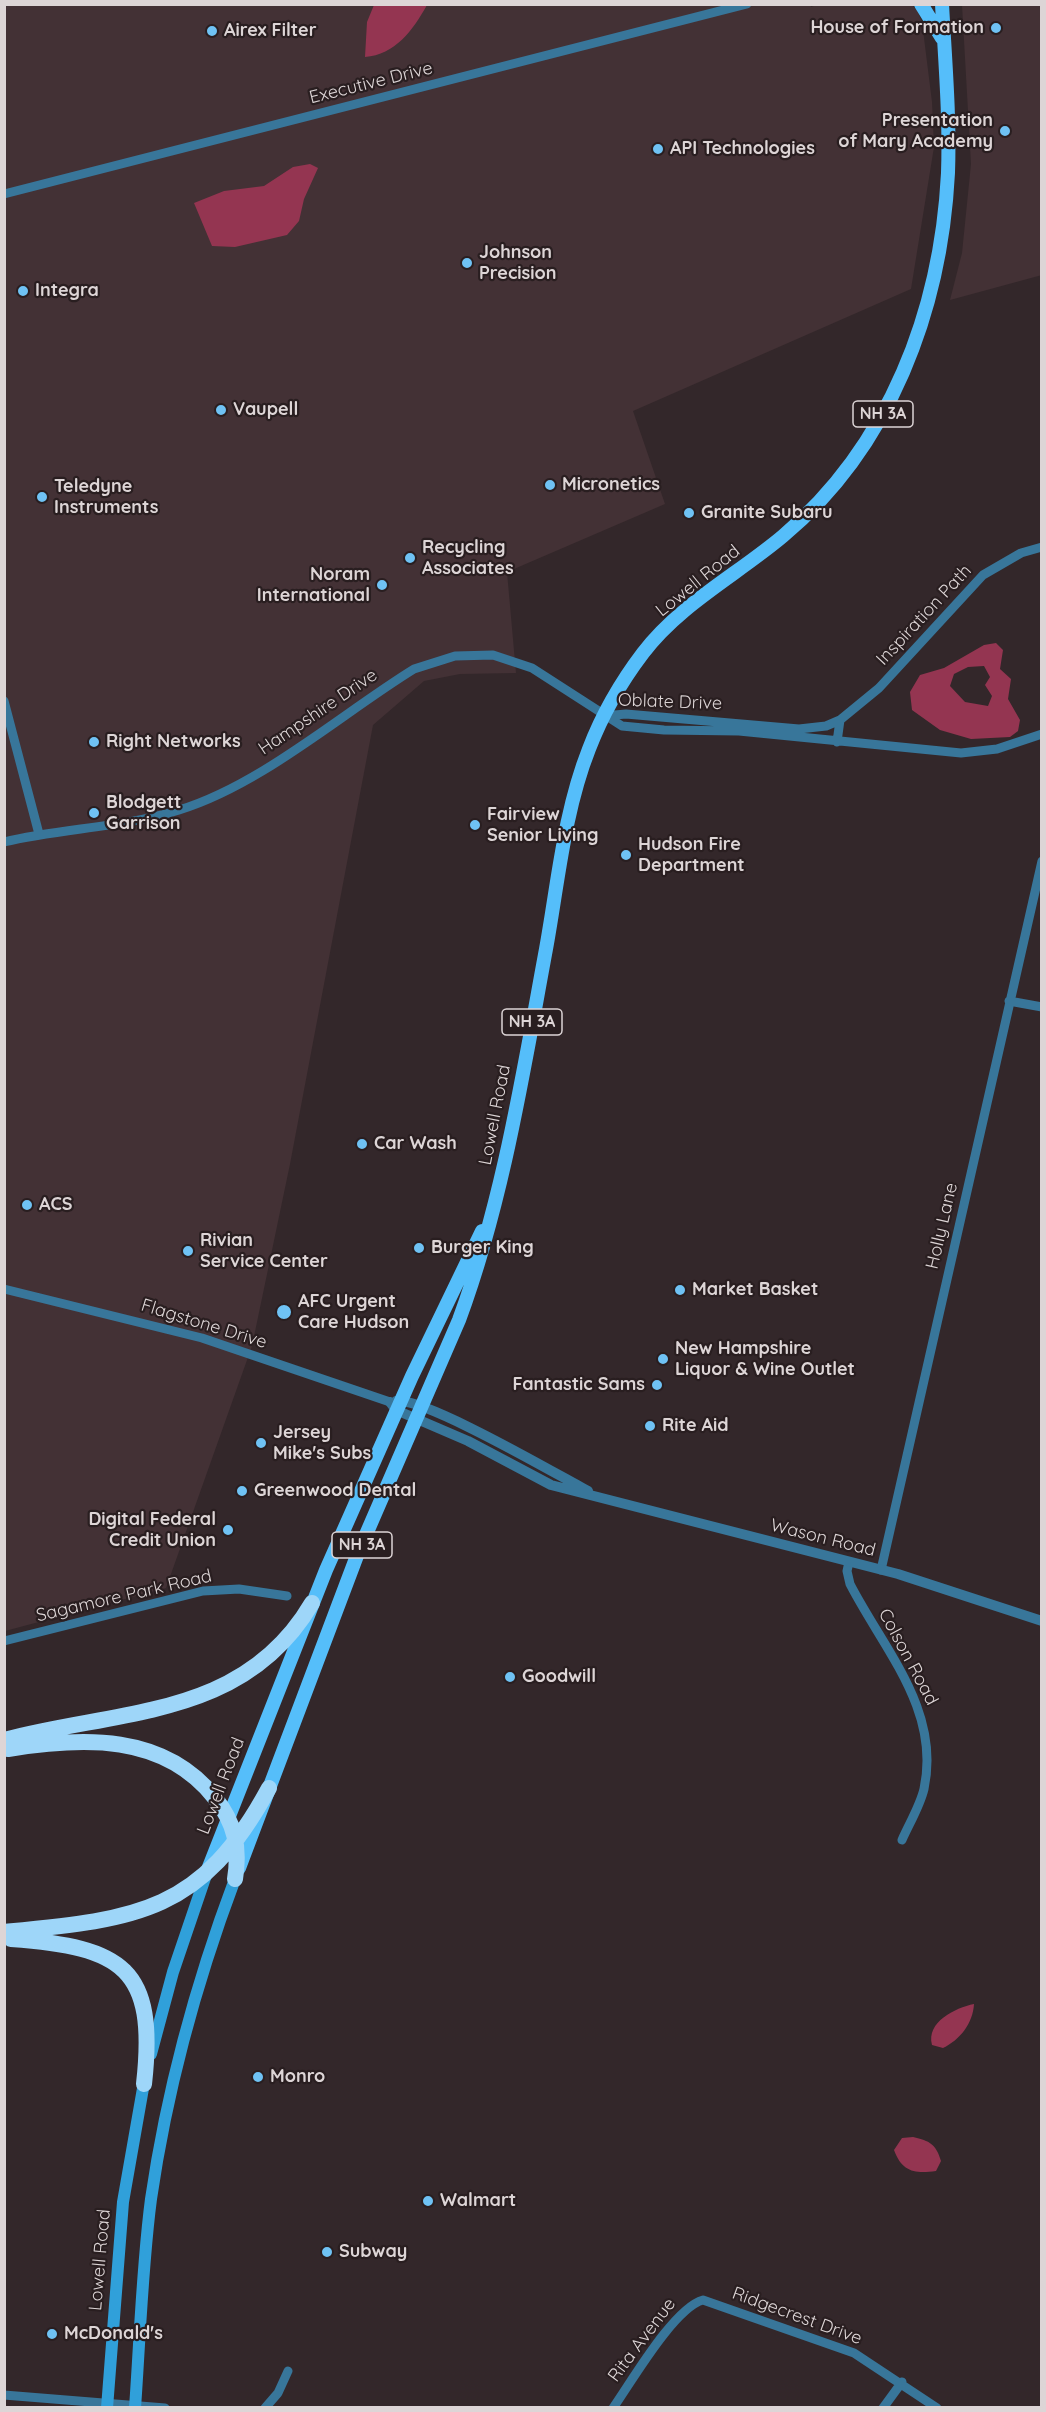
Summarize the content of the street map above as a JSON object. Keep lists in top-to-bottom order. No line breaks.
{"streets":{"main road":["NH 3A","Lowell Road"],"street":["Executive Drive","Inspiration Path","Oblate Drive","Hampshire Drive","Holly Lane","Flagstone Drive","Wason Road","Sagamore Park Road","Colson Road","Ridgecrest Drive","Rita Avenue"]},"crossings":[["Lowell Road","Oblate Drive"],["Lowell Road","Hampshire Drive"],["Lowell Road","Flagstone Drive"],["Lowell Road","Wason Road"],["Inspiration Path","Oblate Drive"],["Oblate Drive","Hampshire Drive"],["Holly Lane","Wason Road"],["Flagstone Drive","Wason Road"],["Wason Road","Colson Road"],["Ridgecrest Drive","Rita Avenue"]],"places":["House of Formation","Airex Filter","Presentation of Mary Academy","API Technologies","Johnson Precision","Integra","Vaupell","Micronetics","Teledyne Instruments","Granite Subaru","Recycling Associates","Noram International","Right Networks","Blodgett Garrison","Fairview Senior Living","Hudson Fire Department","Car Wash","ACS","Burger King","Rivian Service Center","Market Basket","AFC Urgent Care Hudson","New Hampshire Liquor & Wine Outlet","Fantastic Sams","Rite Aid","Jersey Mike's Subs","Greenwood Dental","Digital Federal Credit Union","Goodwill","Monro","Walmart","Subway","McDonald's"]}
